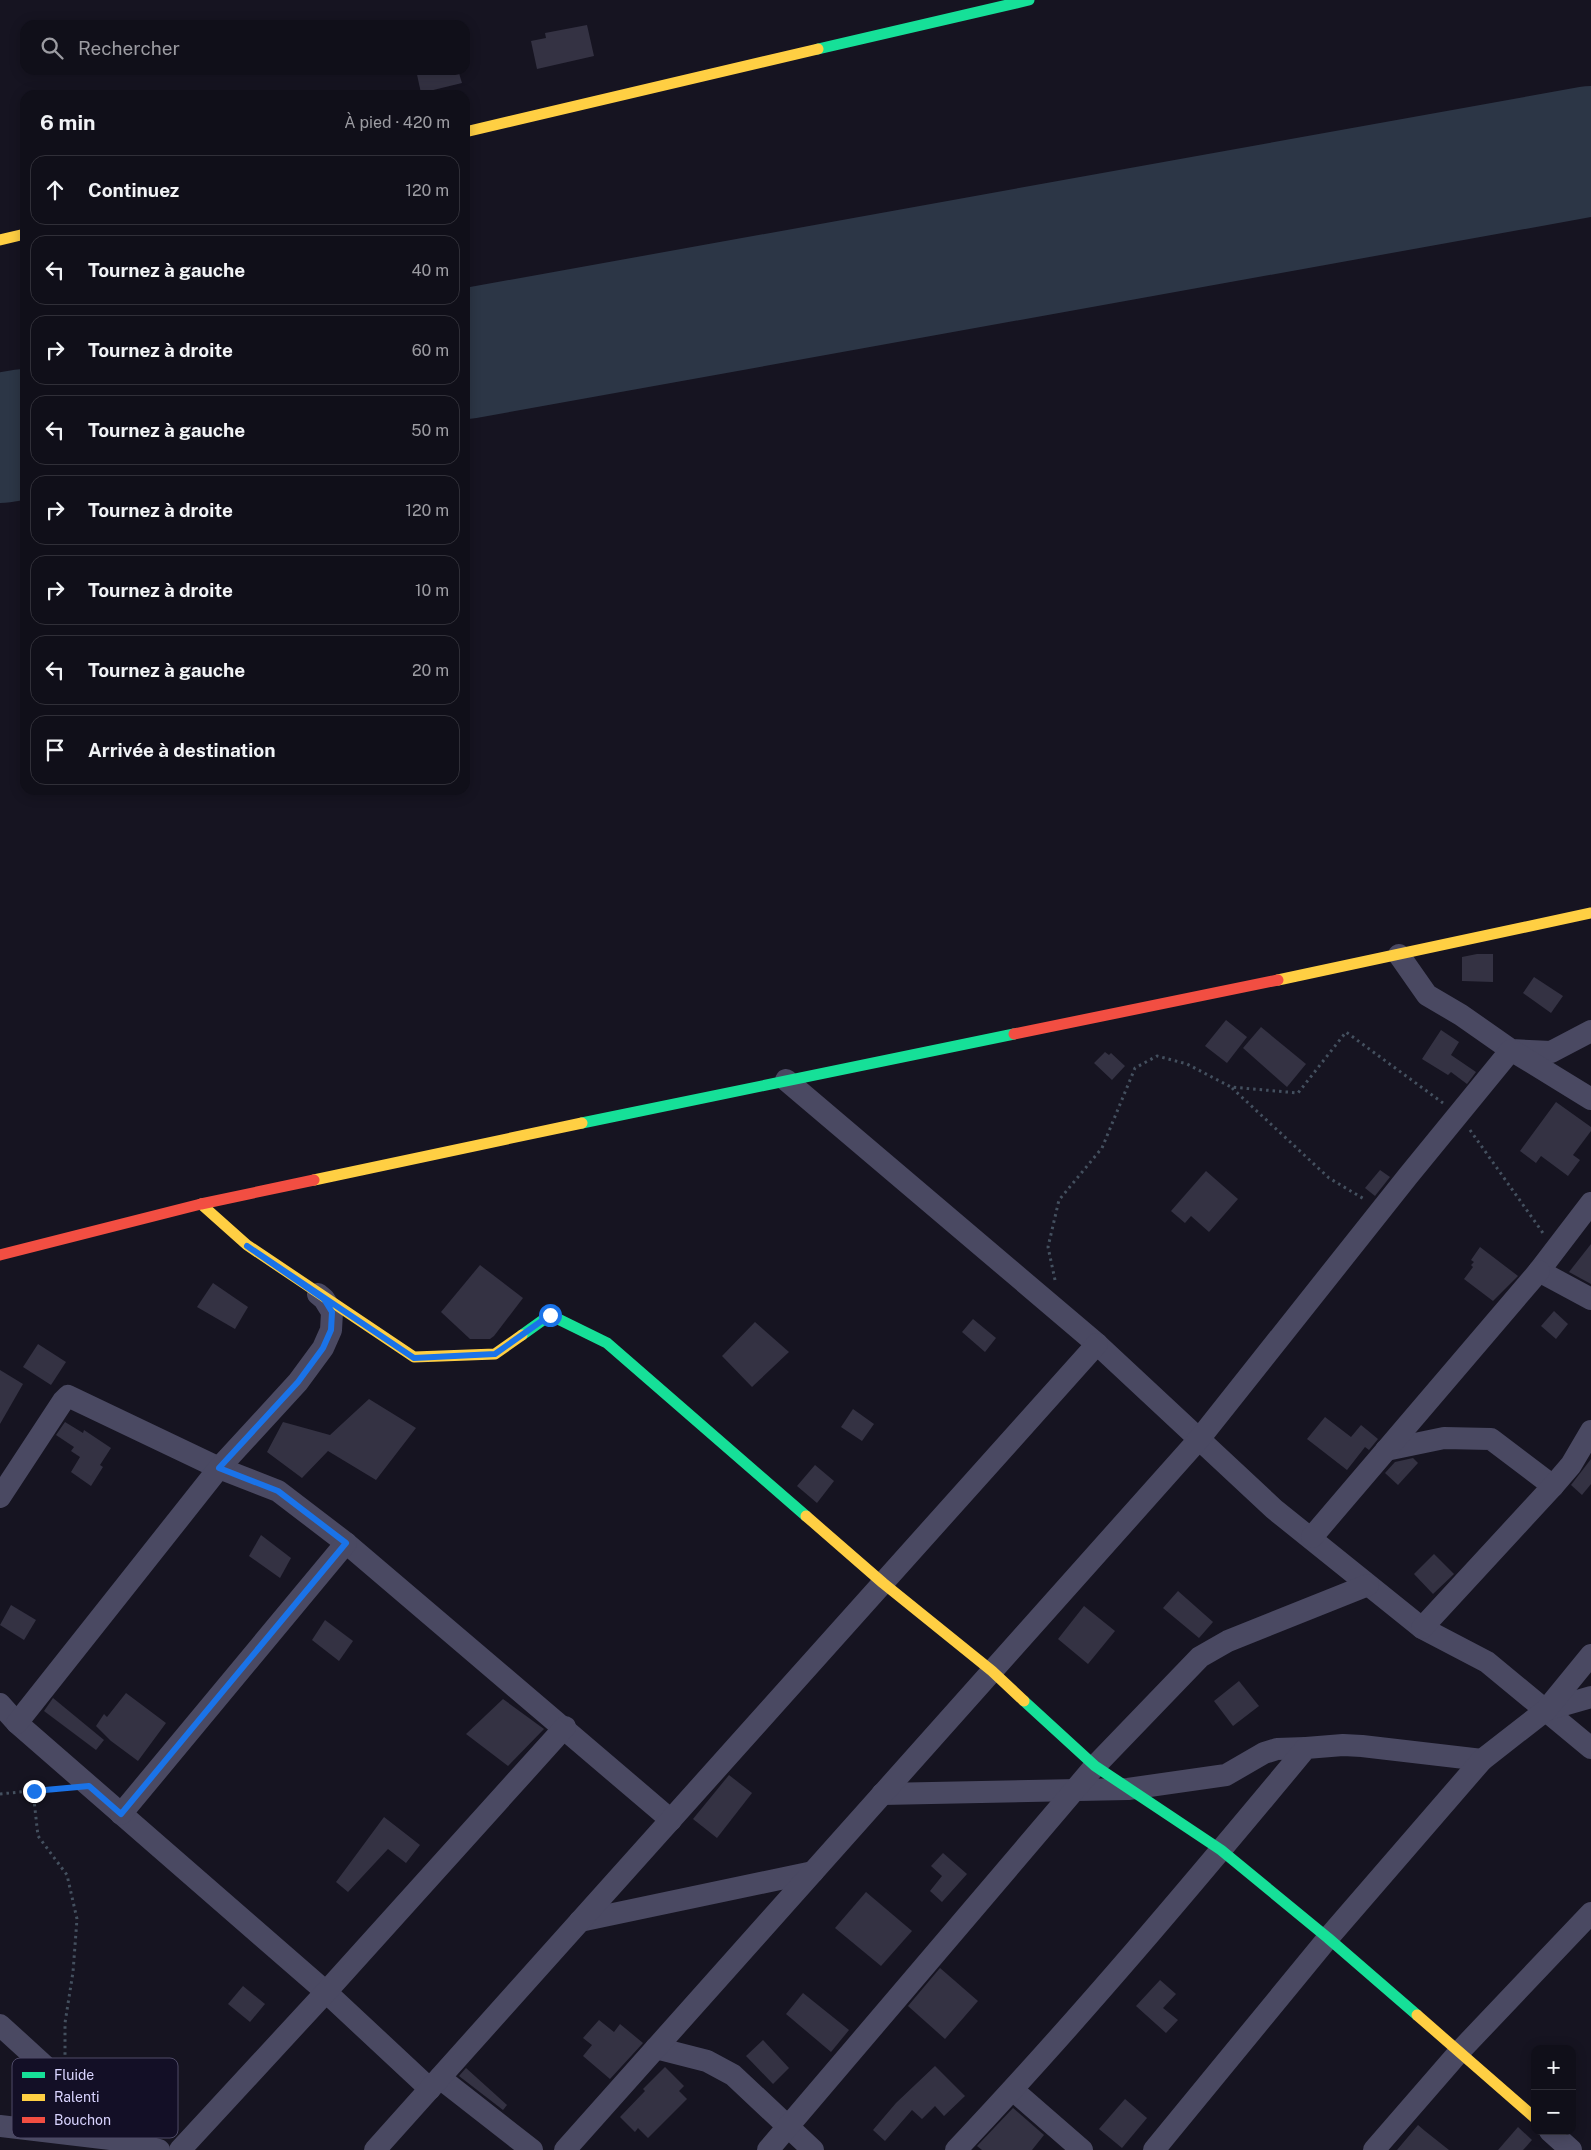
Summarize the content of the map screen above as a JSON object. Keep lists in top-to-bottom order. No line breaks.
{"legend":["Fluide","Ralenti","Bouchon"],"page":{"search":"Rechercher","heading":["6 min","À pied · 420 m"],"list":[["Continuez","120 m"],["Tournez à gauche","40 m"],["Tournez à droite","60 m"],["Tournez à gauche","50 m"],["Tournez à droite","120 m"],["Tournez à droite","10 m"],["Tournez à gauche","20 m"],"Arrivée à destination"],"map_buttons":["+","−"]}}
